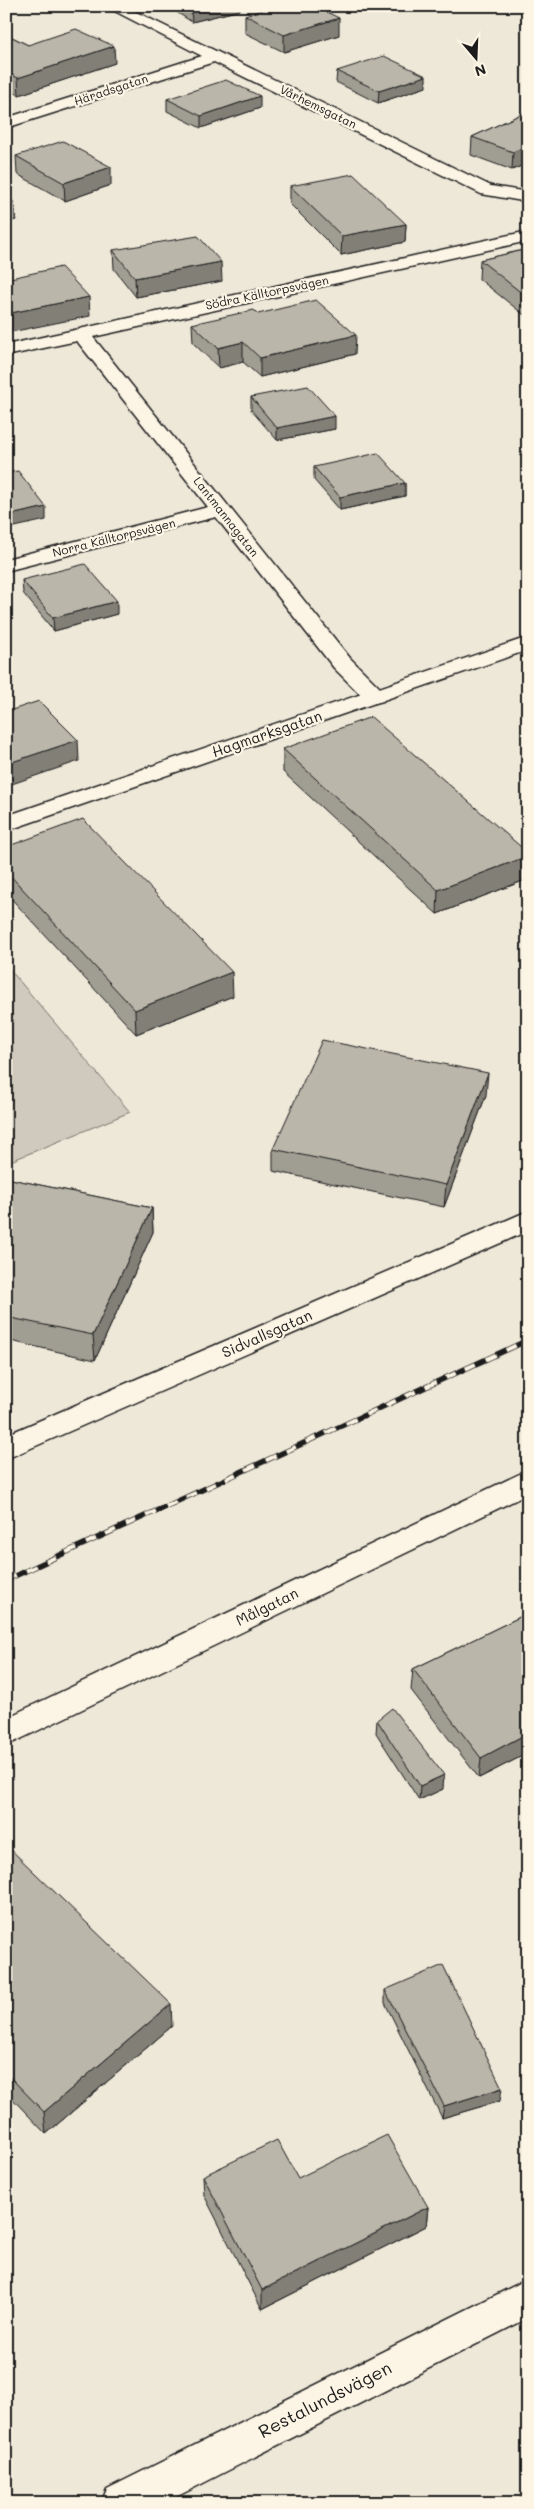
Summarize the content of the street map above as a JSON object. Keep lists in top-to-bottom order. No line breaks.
{"streets":{"street":["Häradsgatan","Vårhemsgatan","Södra Källtorpsvägen","Lantmannagatan","Norra Källtorpsvägen","Hagmarksgatan","Sidvallsgatan","Målgatan","Restalundsvägen"]},"crossings":[["Häradsgatan","Vårhemsgatan"],["Södra Källtorpsvägen","Lantmannagatan"],["Lantmannagatan","Norra Källtorpsvägen"],["Lantmannagatan","Hagmarksgatan"]],"north":"bottom"}
